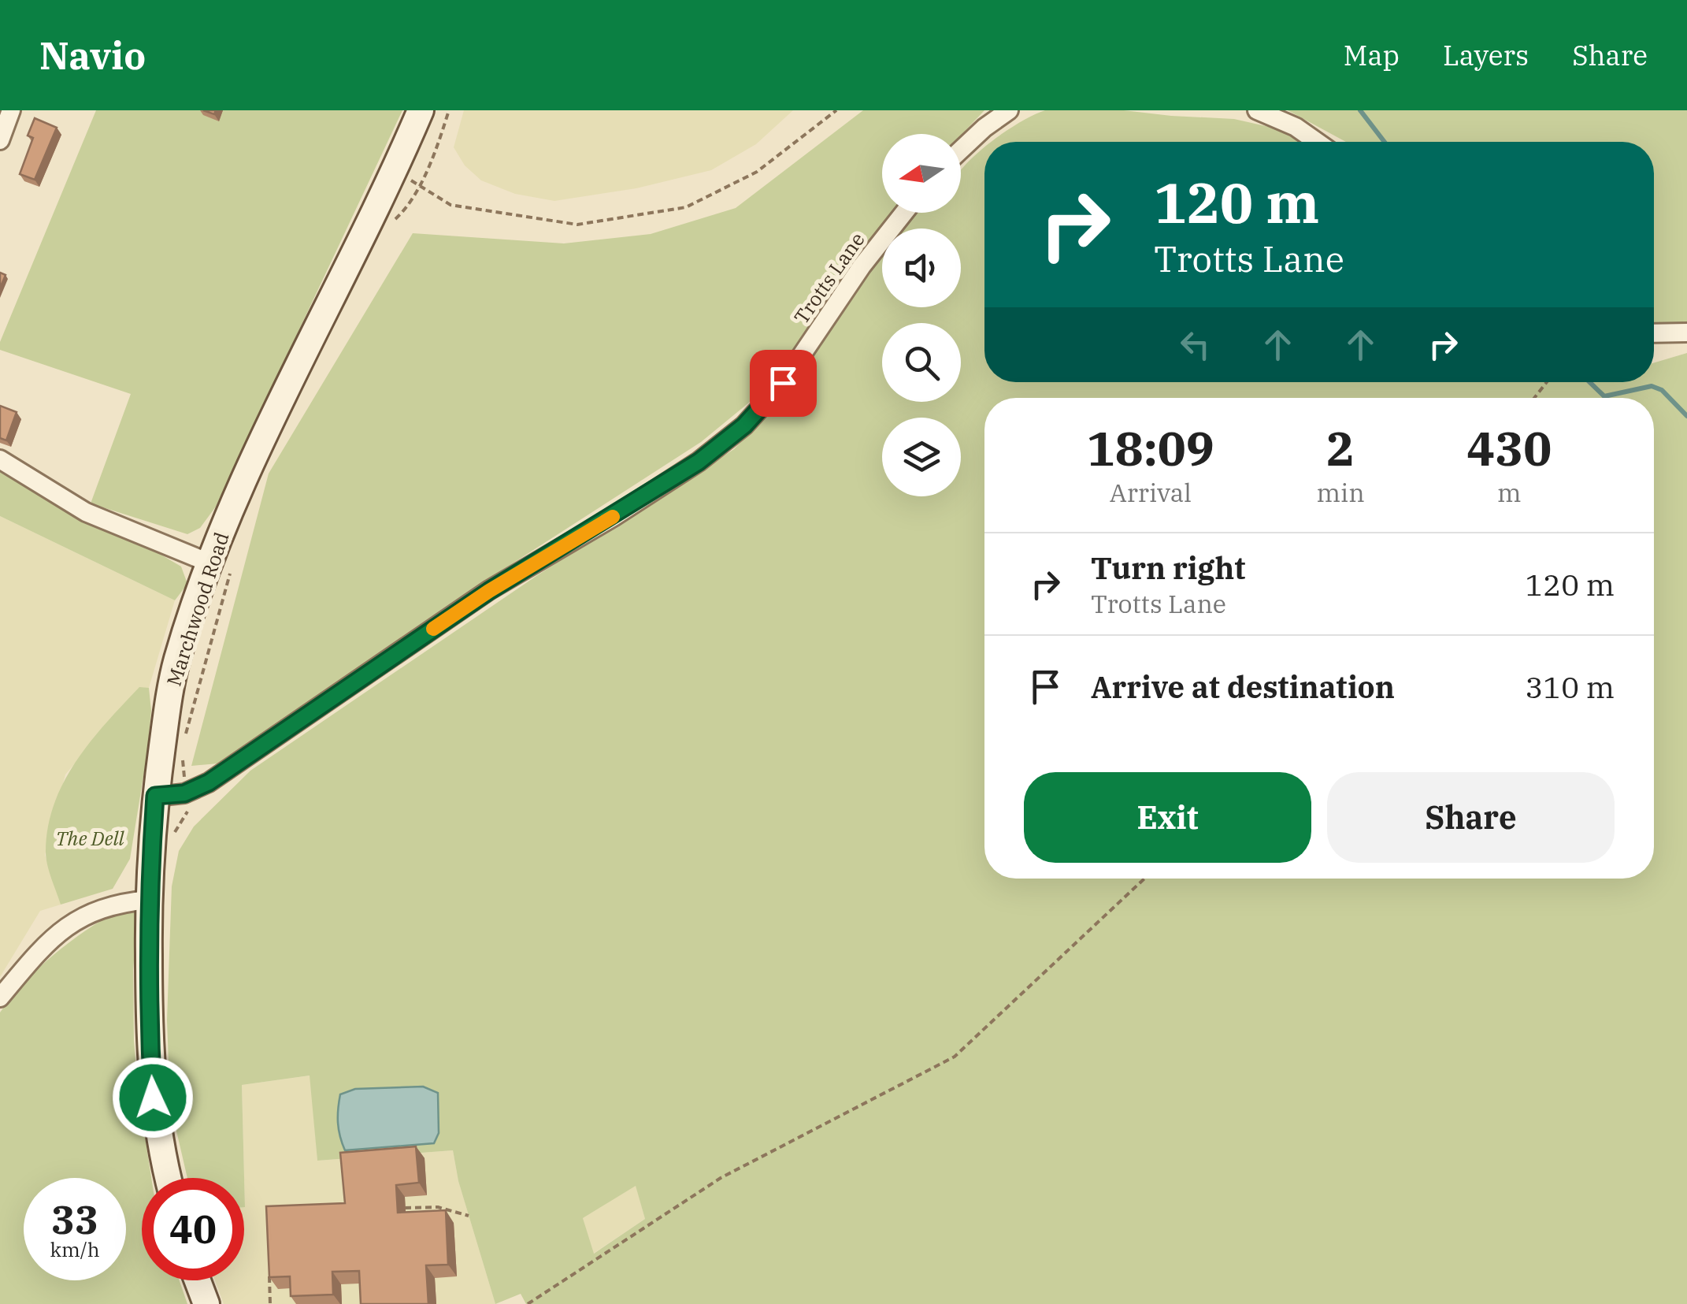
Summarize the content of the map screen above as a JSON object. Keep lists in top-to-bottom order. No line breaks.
{"streets":{"street":["Trotts Lane","Marchwood Road"]},"crossings":[["Trotts Lane","Marchwood Road"]],"parks":["The Dell"],"north":"left","page":{"header":"Navio","nav":["Map","Layers","Share"],"turn":["120 m","Trotts Lane"],"eta":["18:09","Arrival","2","min","430","m"],"list":[{"name":"Turn right","note":"Trotts Lane","value":"120 m"},{"name":"Arrive at destination","value":"310 m"}],"buttons":["Exit","Share"],"speed":"33 km/h","limit":"40"}}
